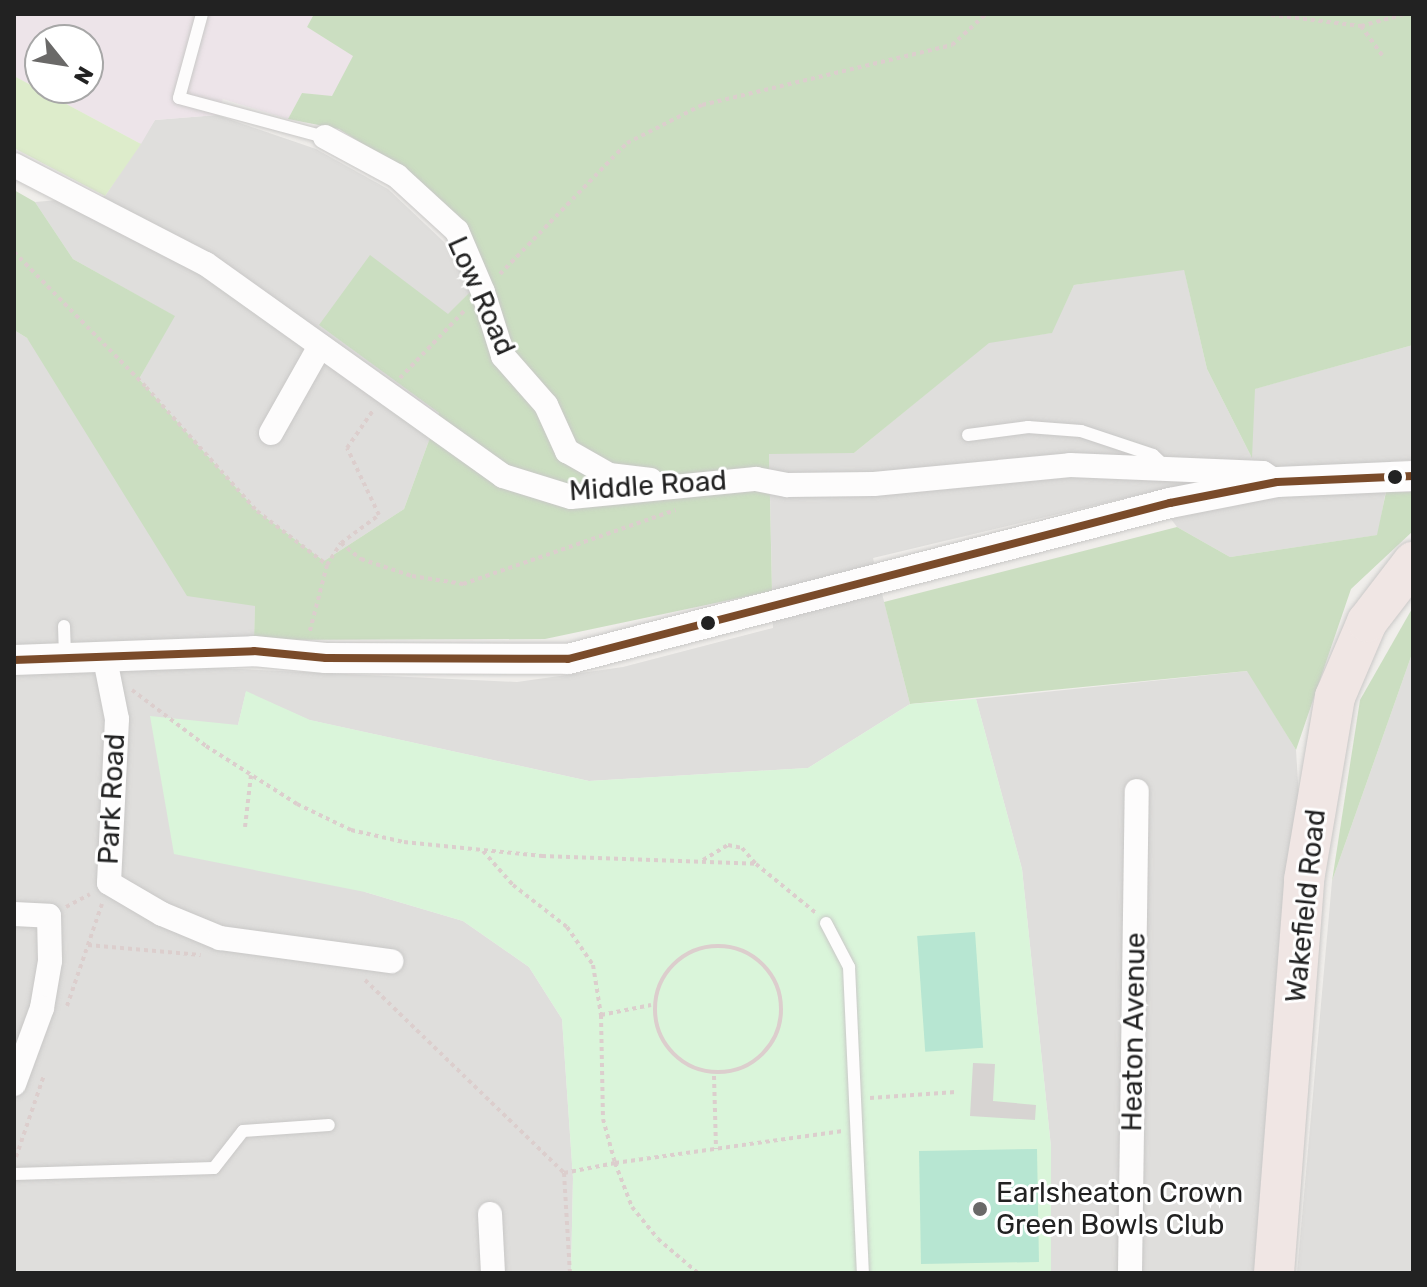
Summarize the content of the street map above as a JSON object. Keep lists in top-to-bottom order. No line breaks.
{"streets":{"highway":["Wakefield Road"],"street":["Low Road","Middle Road","Park Road","Heaton Avenue"]},"crossings":[["Low Road","Middle Road"]],"places":["Earlsheaton Crown Green Bowls Club"],"north":"bottom right"}
